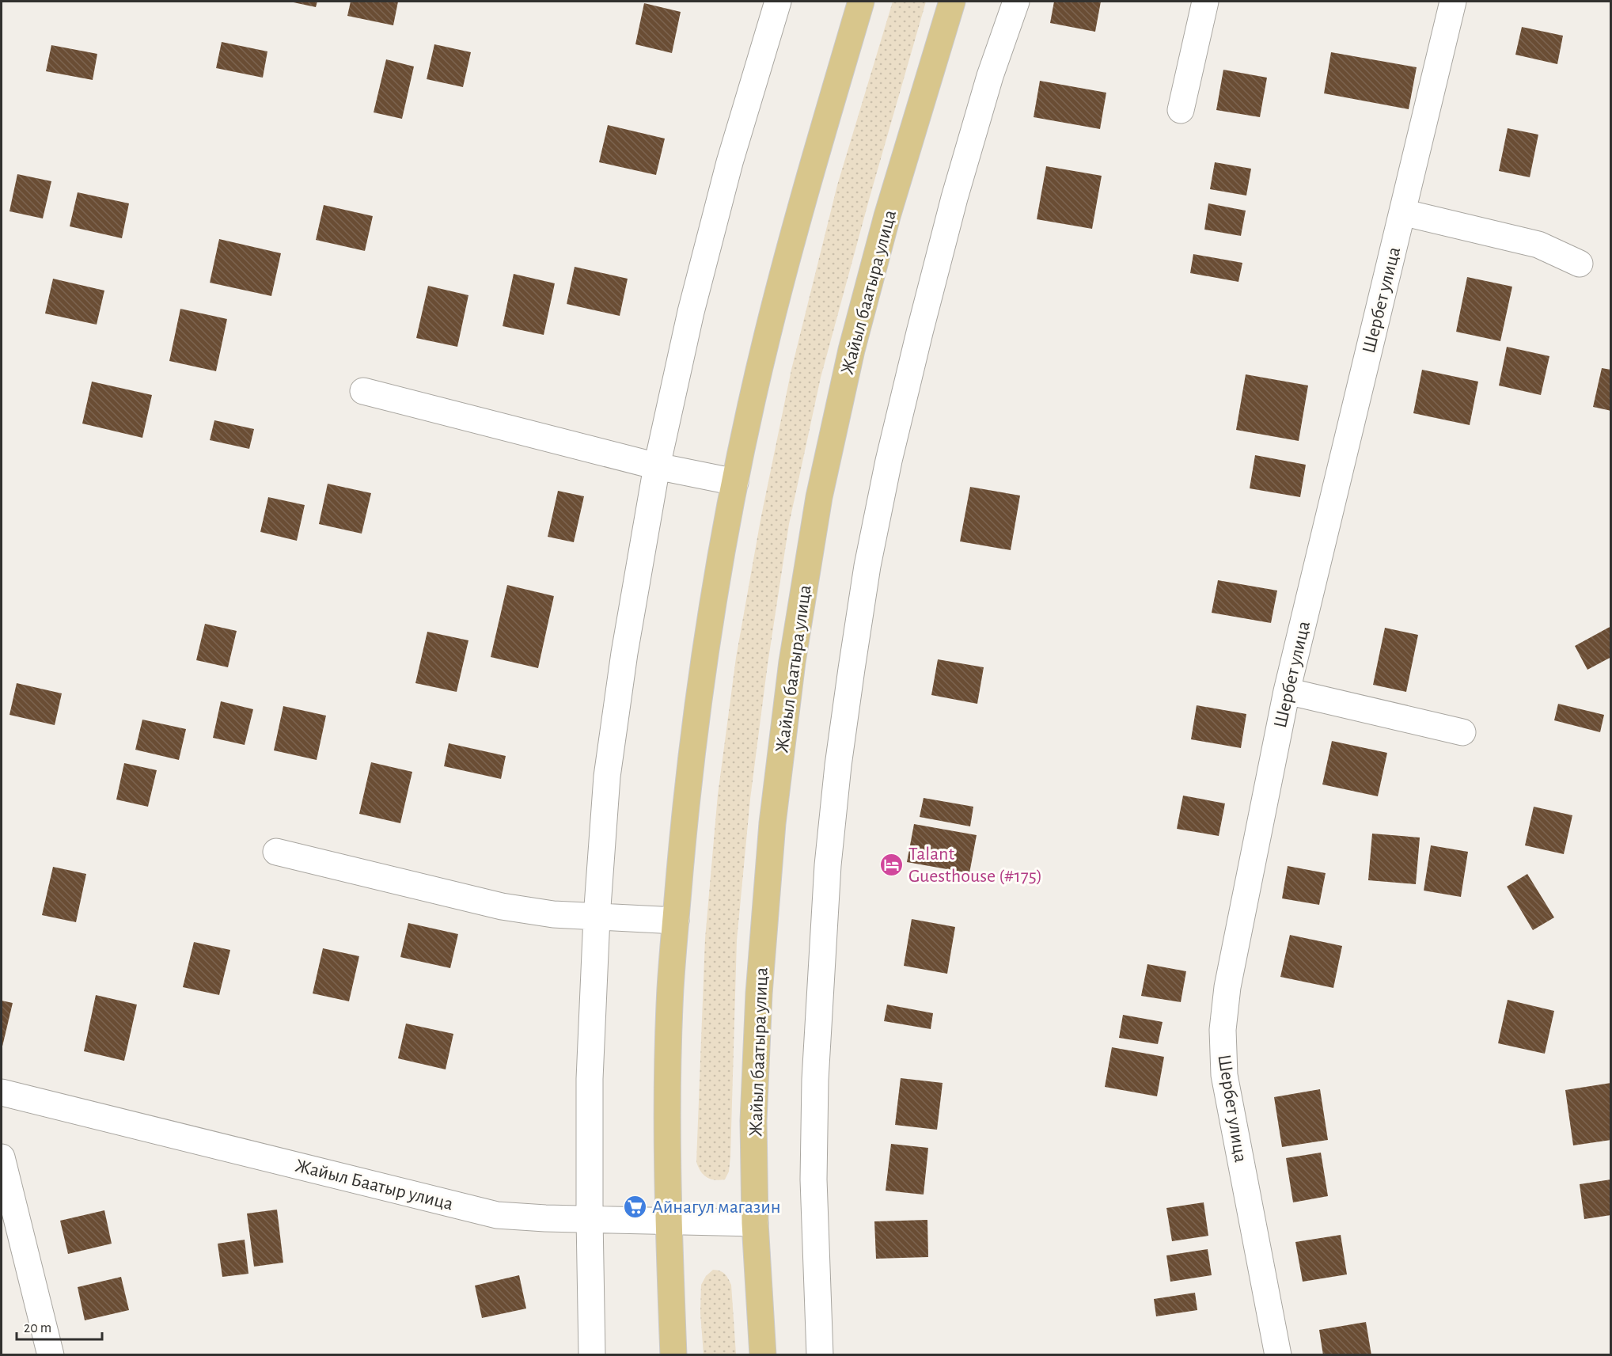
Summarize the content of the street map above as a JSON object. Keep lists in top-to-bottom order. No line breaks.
{"streets":{"main road":["Жайыл баатыра улица"],"street":["Шербет улица","Жайыл Баатыр улица"]},"crossings":[["Жайыл баатыра улица","Жайыл Баатыр улица"]],"places":{"hotel":["Talant Guesthouse (#175)"],"supermarket":["Айнагул магазин"]},"scale_bar":"20 m"}
